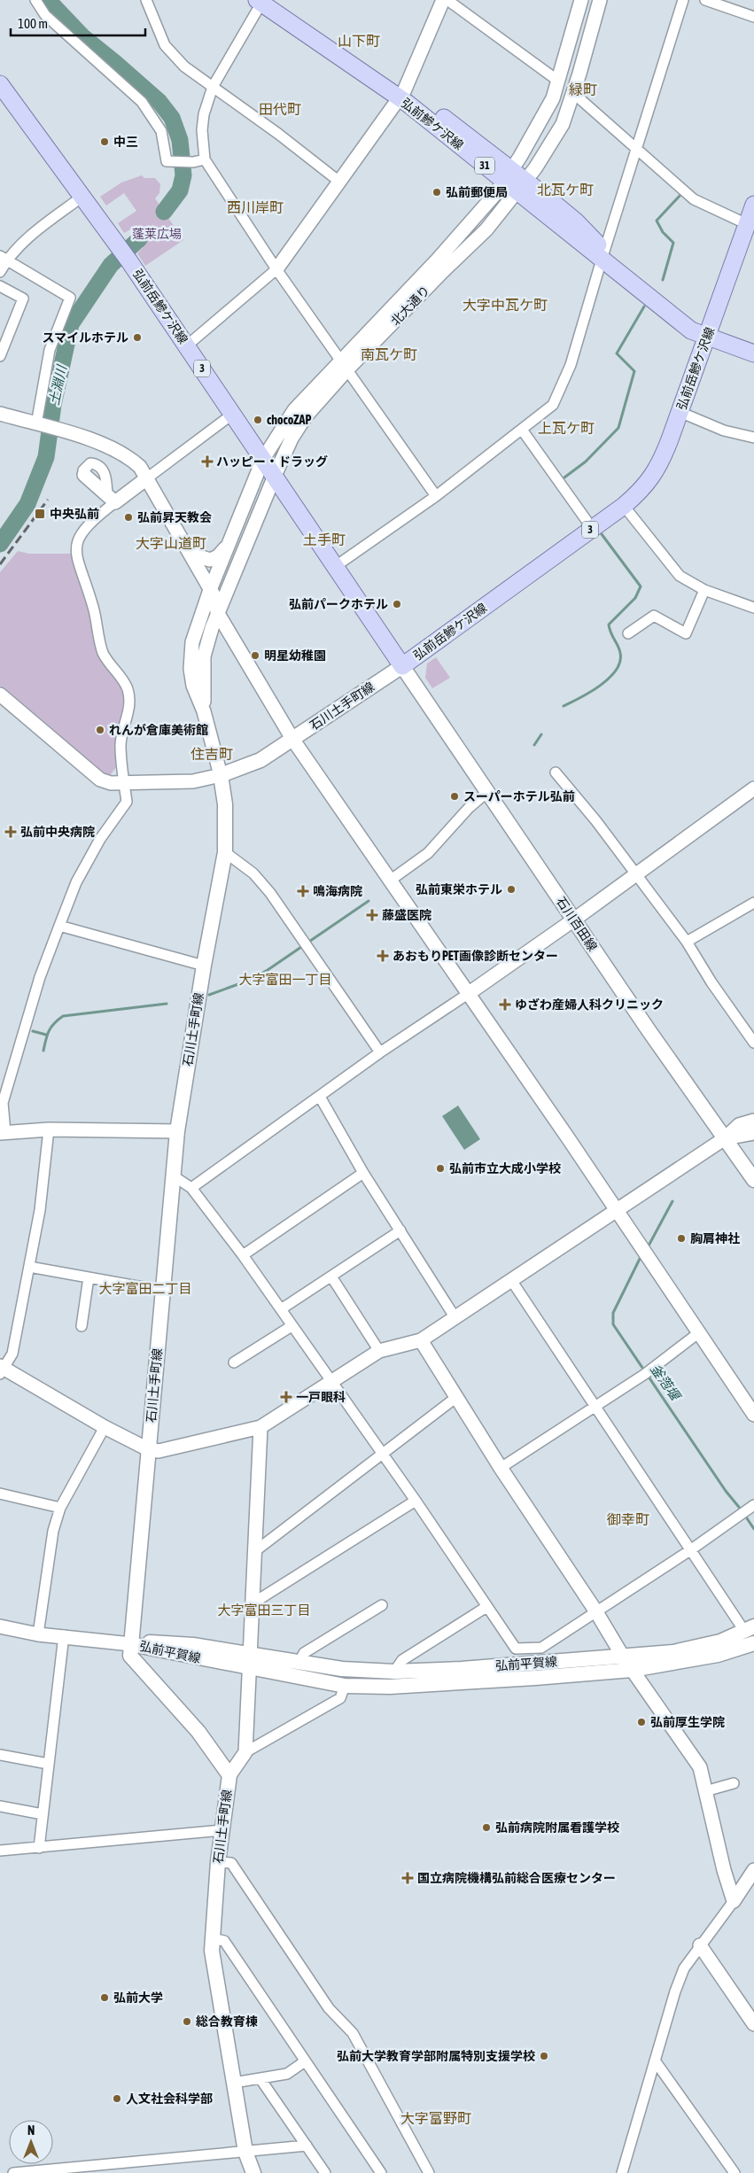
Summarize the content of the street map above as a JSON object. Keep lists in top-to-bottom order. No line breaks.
{"streets":{"main road":["弘前鰺ケ沢線","31","弘前岳鰺ケ沢線","3","石川土手町線","石川百田線","弘前平賀線"],"street":["北大通り"]},"crossings":[["弘前鰺ケ沢線","北大通り"],["弘前鰺ケ沢線","弘前岳鰺ケ沢線"],["北大通り","弘前岳鰺ケ沢線"],["弘前岳鰺ケ沢線","3"],["弘前岳鰺ケ沢線","石川土手町線"],["弘前岳鰺ケ沢線","石川百田線"],["石川土手町線","石川百田線"],["石川土手町線","弘前平賀線"]],"districts":["山下町","緑町","田代町","北瓦ケ町","西川岸町","大字中瓦ケ町","南瓦ケ町","上瓦ケ町","土手町","大字山道町","住吉町","大字富田一丁目","大字富田二丁目","御幸町","大字富田三丁目","大字富野町"],"water":["土淵川","釜萢堰"],"parks":["蓬莱広場"],"places":{"other":["中三","弘前郵便局","スマイルホテル","chocoZAP","弘前昇天教会","弘前パークホテル","明星幼稚園","れんが倉庫美術館","スーパーホテル弘前","弘前東栄ホテル","弘前市立大成小学校","胸肩神社","弘前厚生学院","弘前病院附属看護学校","弘前大学","総合教育棟","弘前大学教育学部附属特別支援学校","人文社会科学部"],"health":["ハッピー・ドラッグ","弘前中央病院","鳴海病院","藤盛医院","あおもりPET画像診断センター","ゆざわ産婦人科クリニック","一戸眼科","国立病院機構弘前総合医療センター"],"transit":["中央弘前"]},"scale_bar":"100 m","north":"top"}
